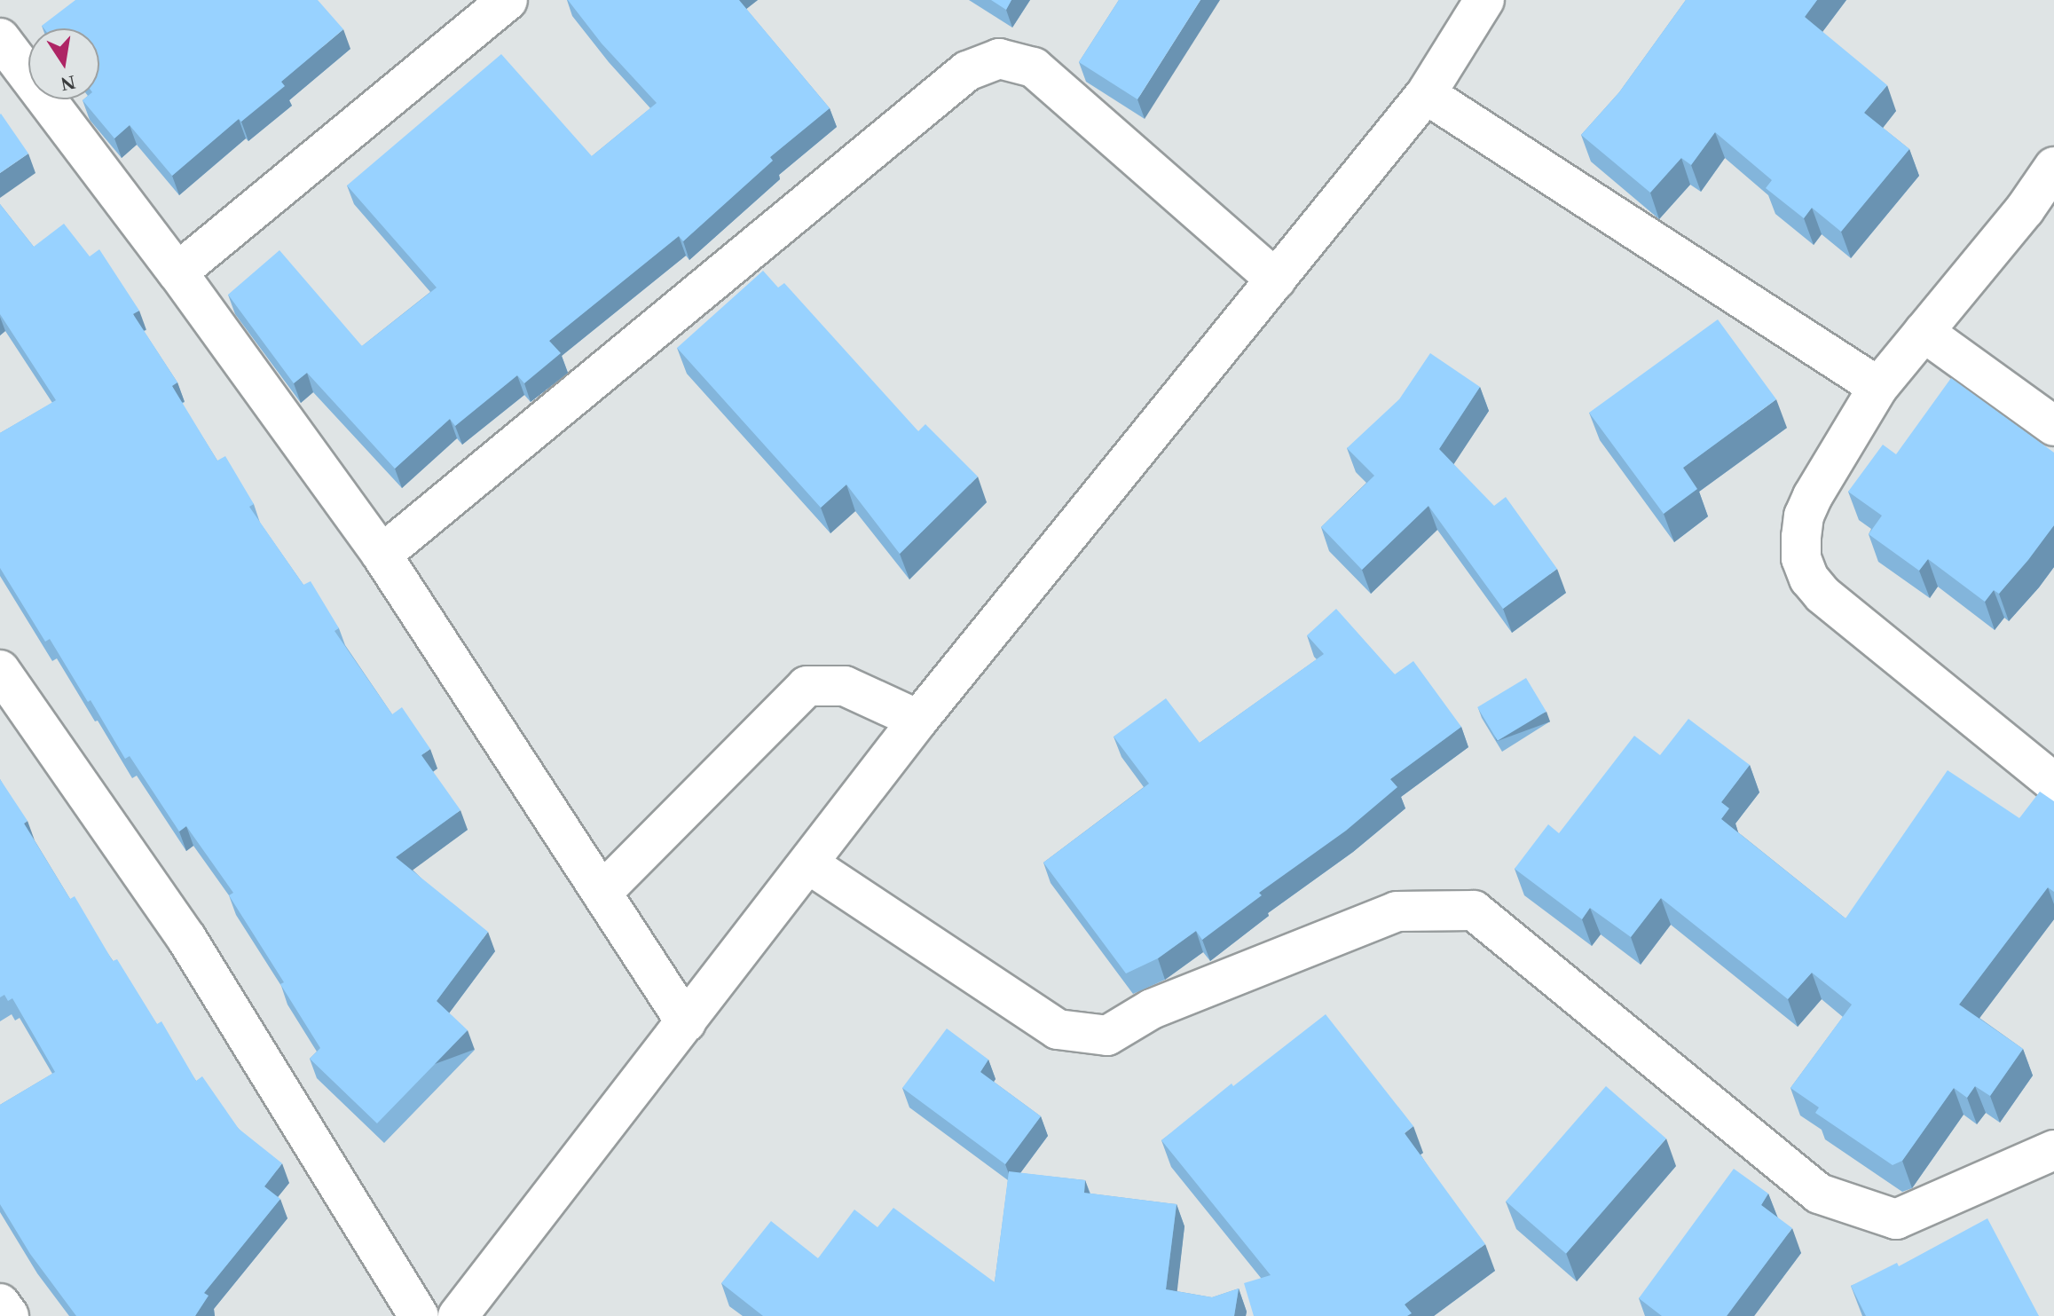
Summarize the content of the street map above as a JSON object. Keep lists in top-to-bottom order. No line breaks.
{"north":"bottom"}
